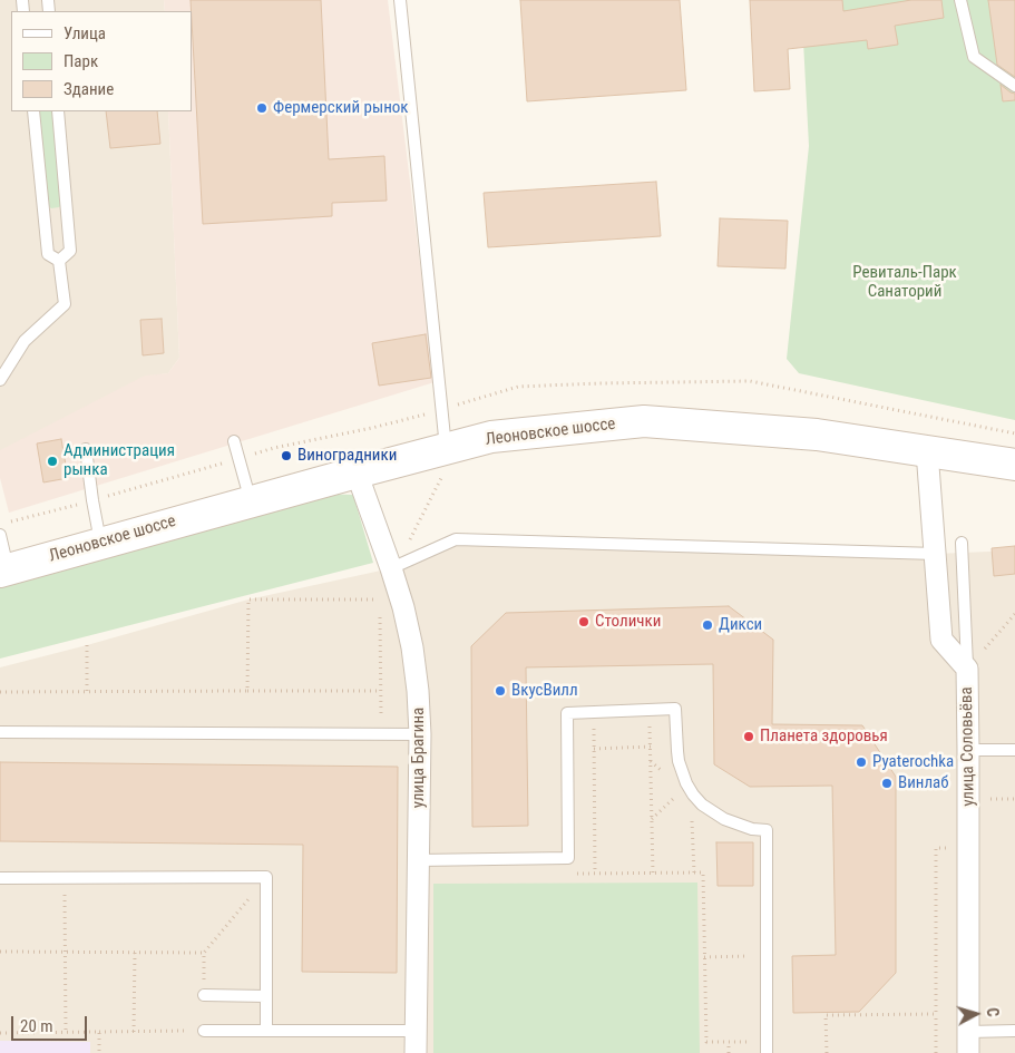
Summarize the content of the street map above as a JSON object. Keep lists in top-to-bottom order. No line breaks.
{"streets":{"main road":["Леоновское шоссе"],"street":["улица Соловьёва","улица Брагина"]},"crossings":[["Леоновское шоссе","улица Соловьёва"],["Леоновское шоссе","улица Брагина"]],"parks":["Ревиталь-Парк Санаторий"],"places":["Фермерский рынок","Виноградники","Администрация рынка","Столички","Дикси","ВкусВилл","Планета здоровья","Pyaterochka","Винлаб"],"legend":["Улица","Парк","Здание"],"scale_bar":"20 m","north":"right"}
